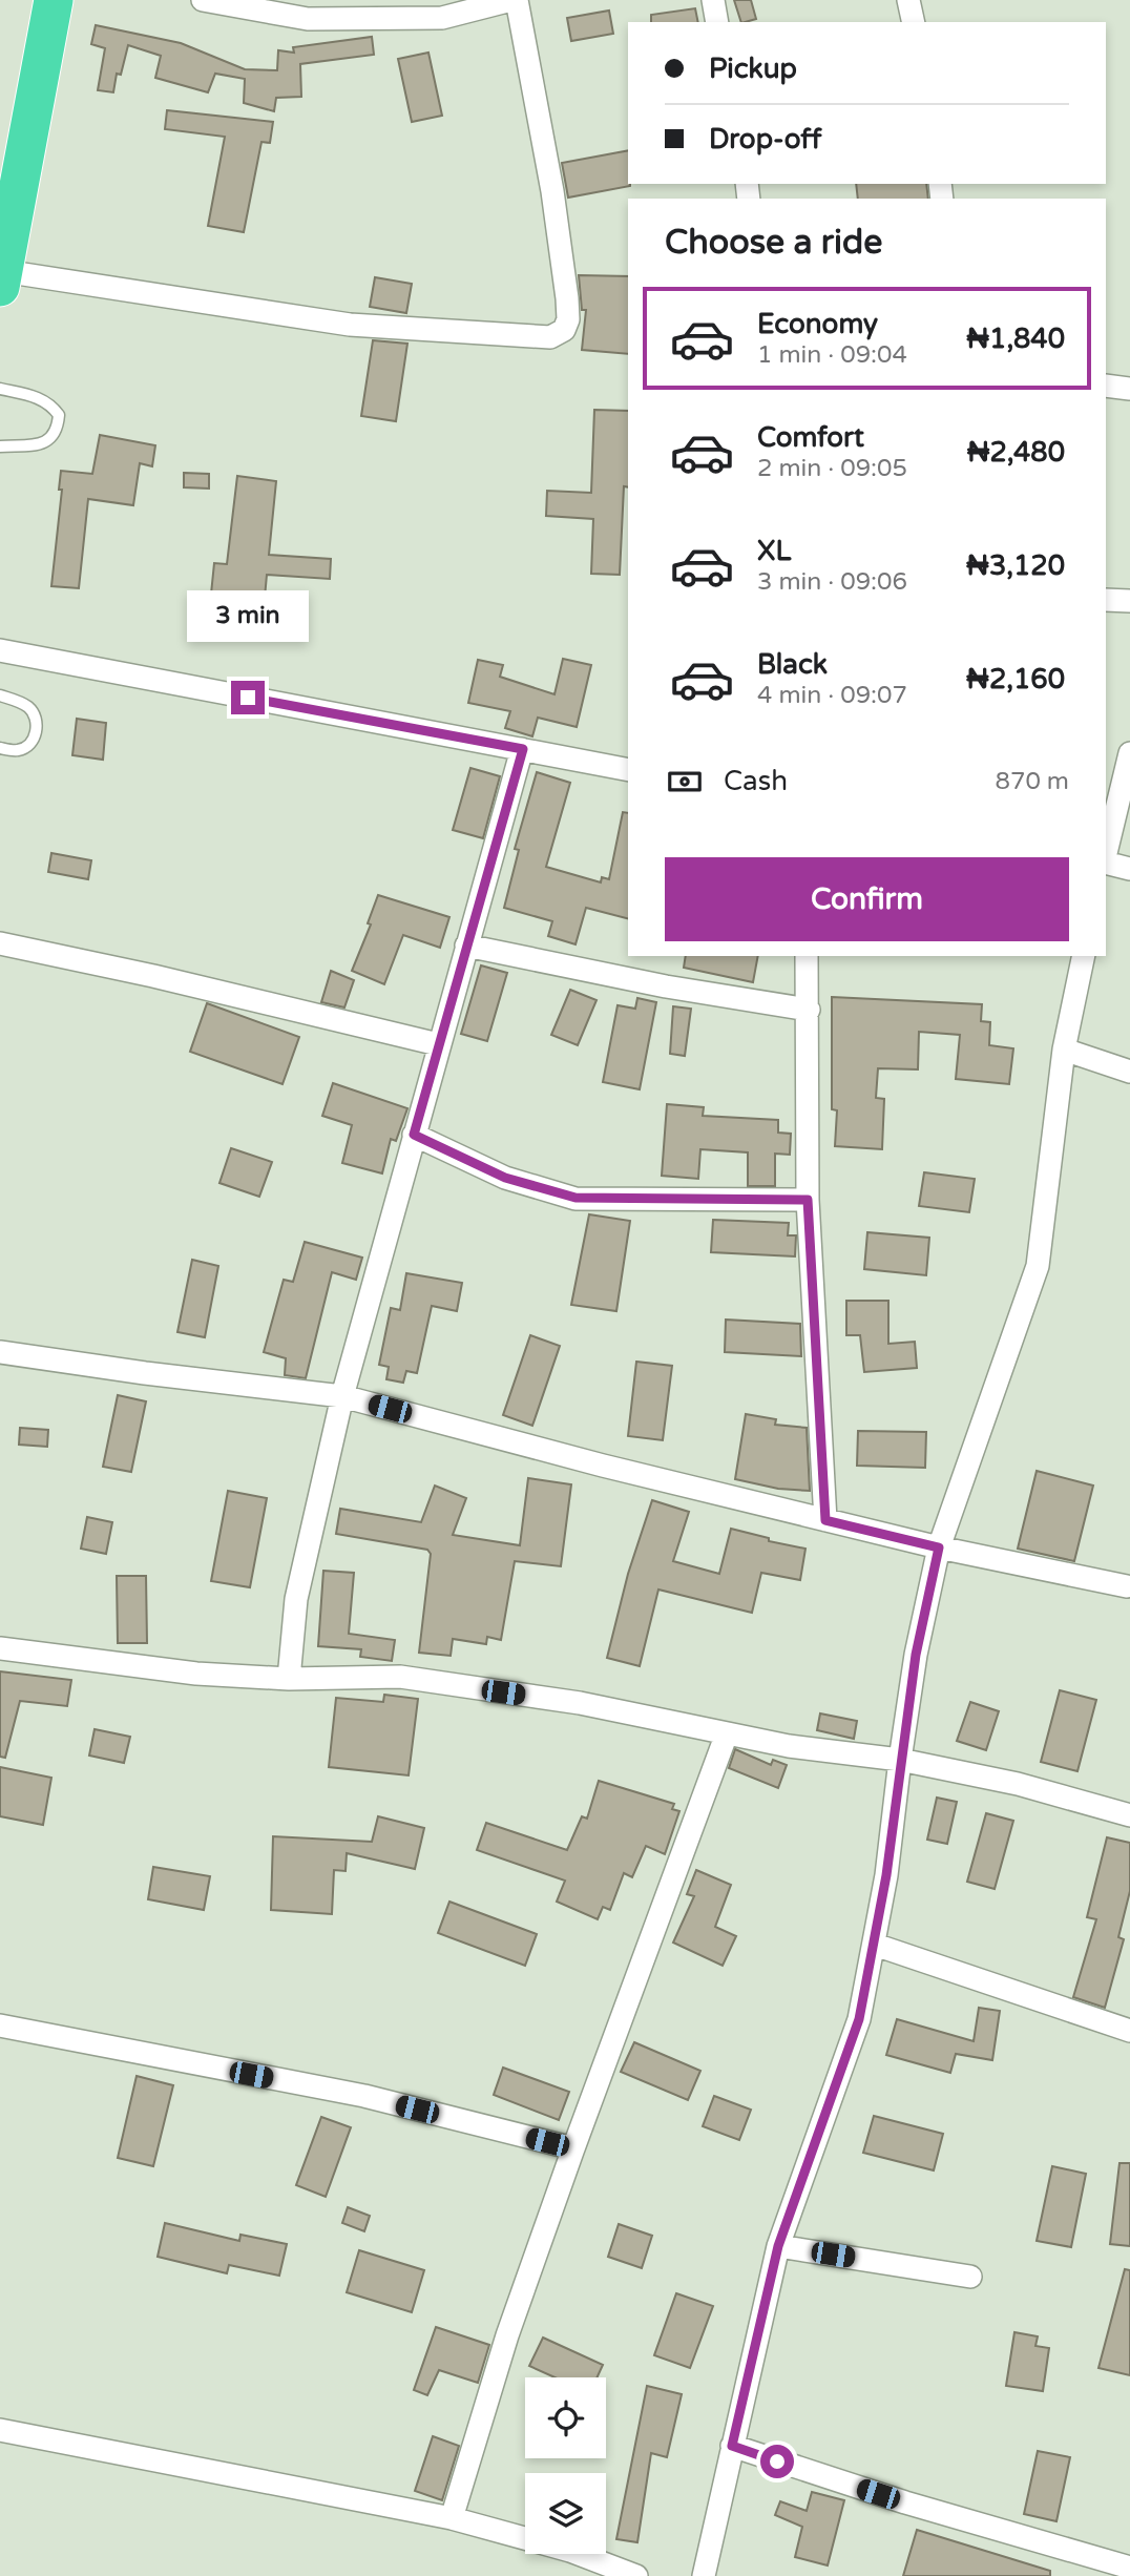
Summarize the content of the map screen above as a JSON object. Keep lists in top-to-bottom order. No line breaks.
{"page":{"banner":["Pickup","Drop-off"],"heading":"Choose a ride","list":[{"name":"Economy","note":"1 min · 09:04","value":"₦1,840"},{"name":"Comfort","note":"2 min · 09:05","value":"₦2,480"},{"name":"XL","note":"3 min · 09:06","value":"₦3,120"},{"name":"Black","note":"4 min · 09:07","value":"₦2,160"}],"bubble":"3 min","pay":["Cash","870 m"],"buttons":"Confirm"}}
